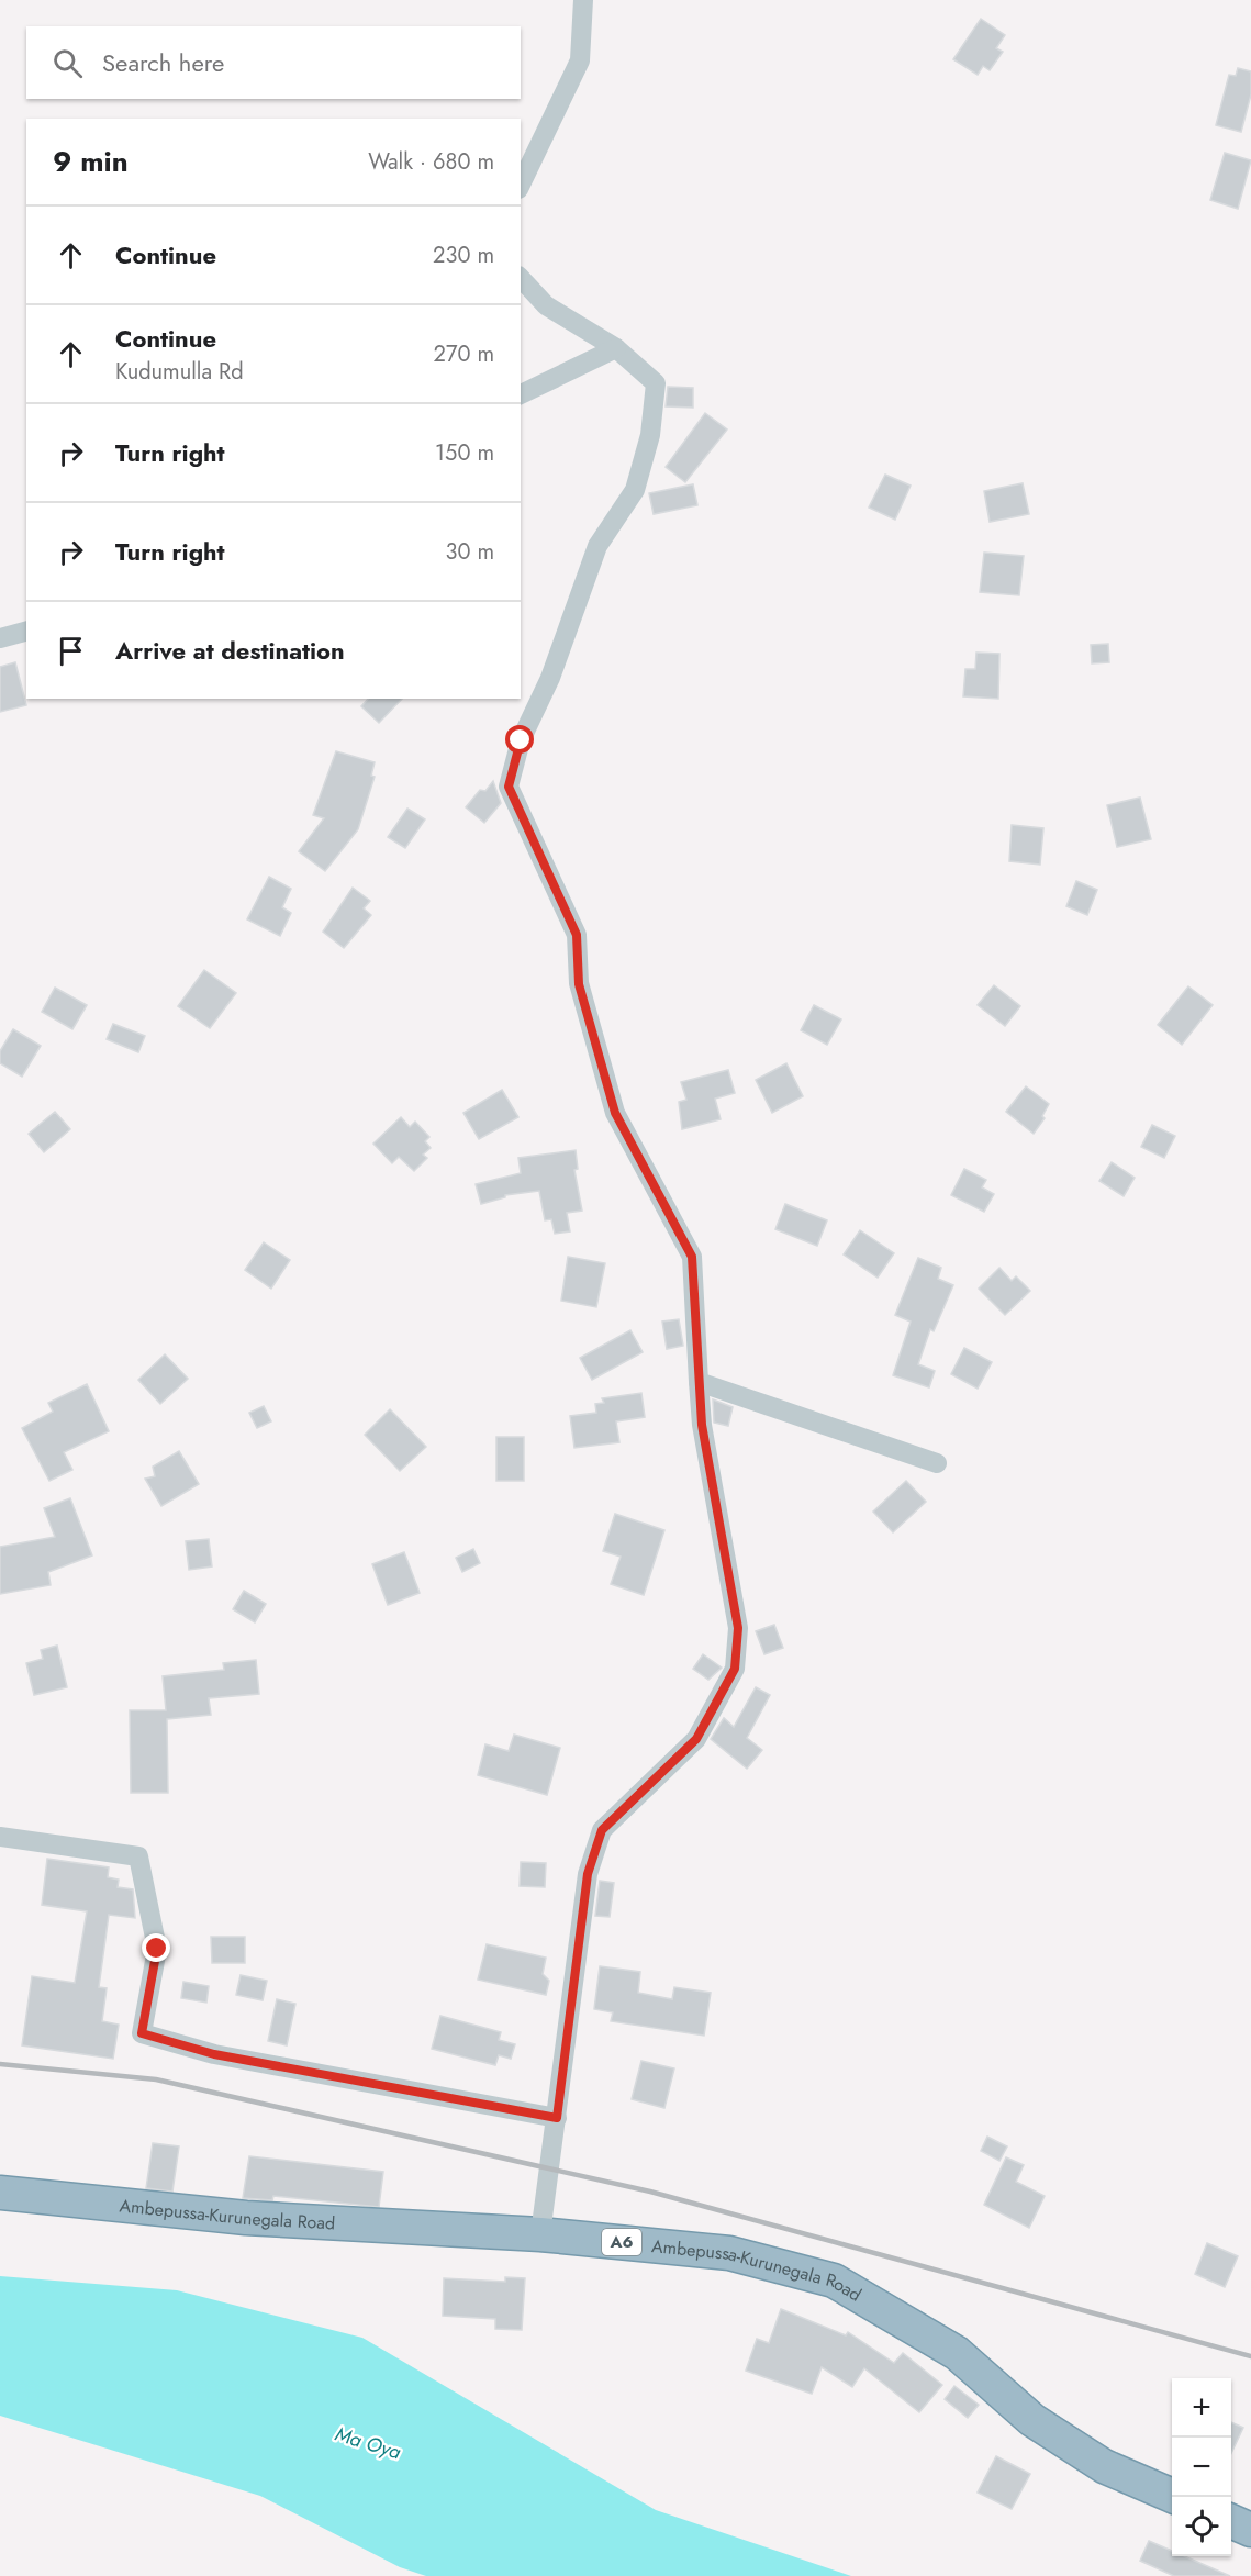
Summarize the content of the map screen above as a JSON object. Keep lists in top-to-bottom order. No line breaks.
{"streets":{"highway":["Ambepussa-Kurunegala Road","A6"]},"water":["Ma Oya"],"page":{"search":"Search here","heading":["9 min","Walk · 680 m"],"list":[["Continue","230 m"],["Continue","Kudumulla Rd","270 m"],["Turn right","150 m"],["Turn right","30 m"],"Arrive at destination"],"map_buttons":["+","−"]}}
